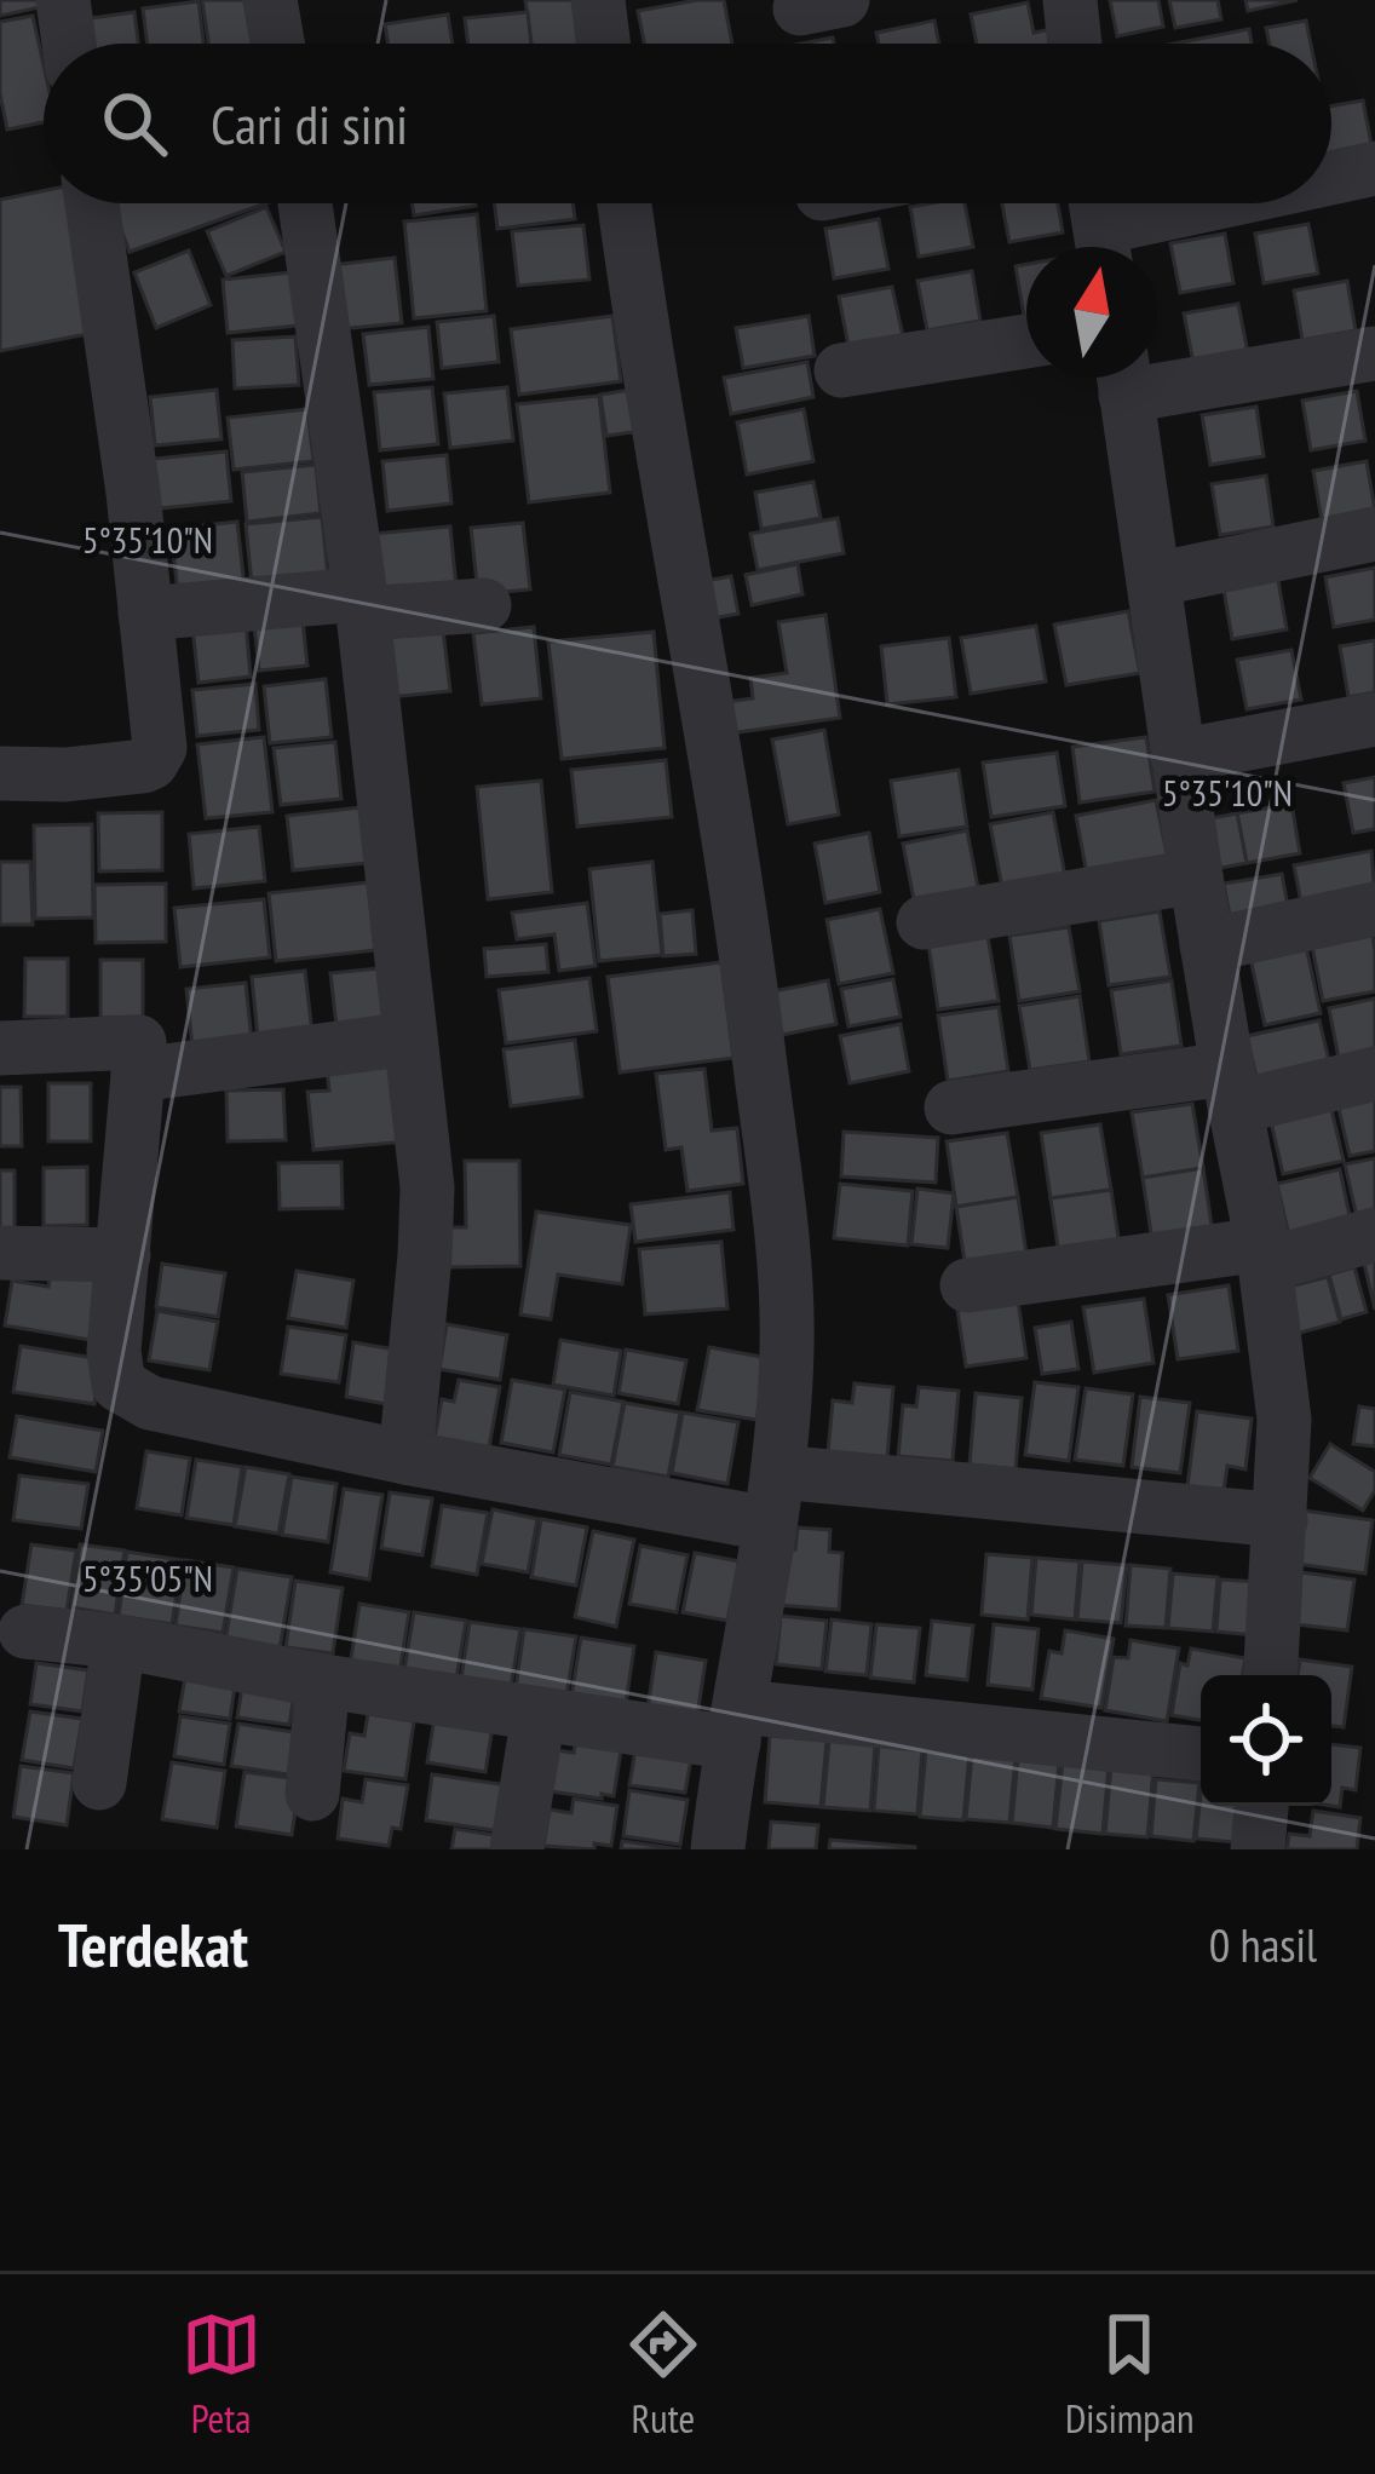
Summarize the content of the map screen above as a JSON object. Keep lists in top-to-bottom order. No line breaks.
{"north":"top","page":{"search":"Cari di sini","heading":["Terdekat","0 hasil"],"nav":["Peta","Rute","Disimpan"]},"coordinates":["5°35'10\"N","5°35'05\"N"]}
